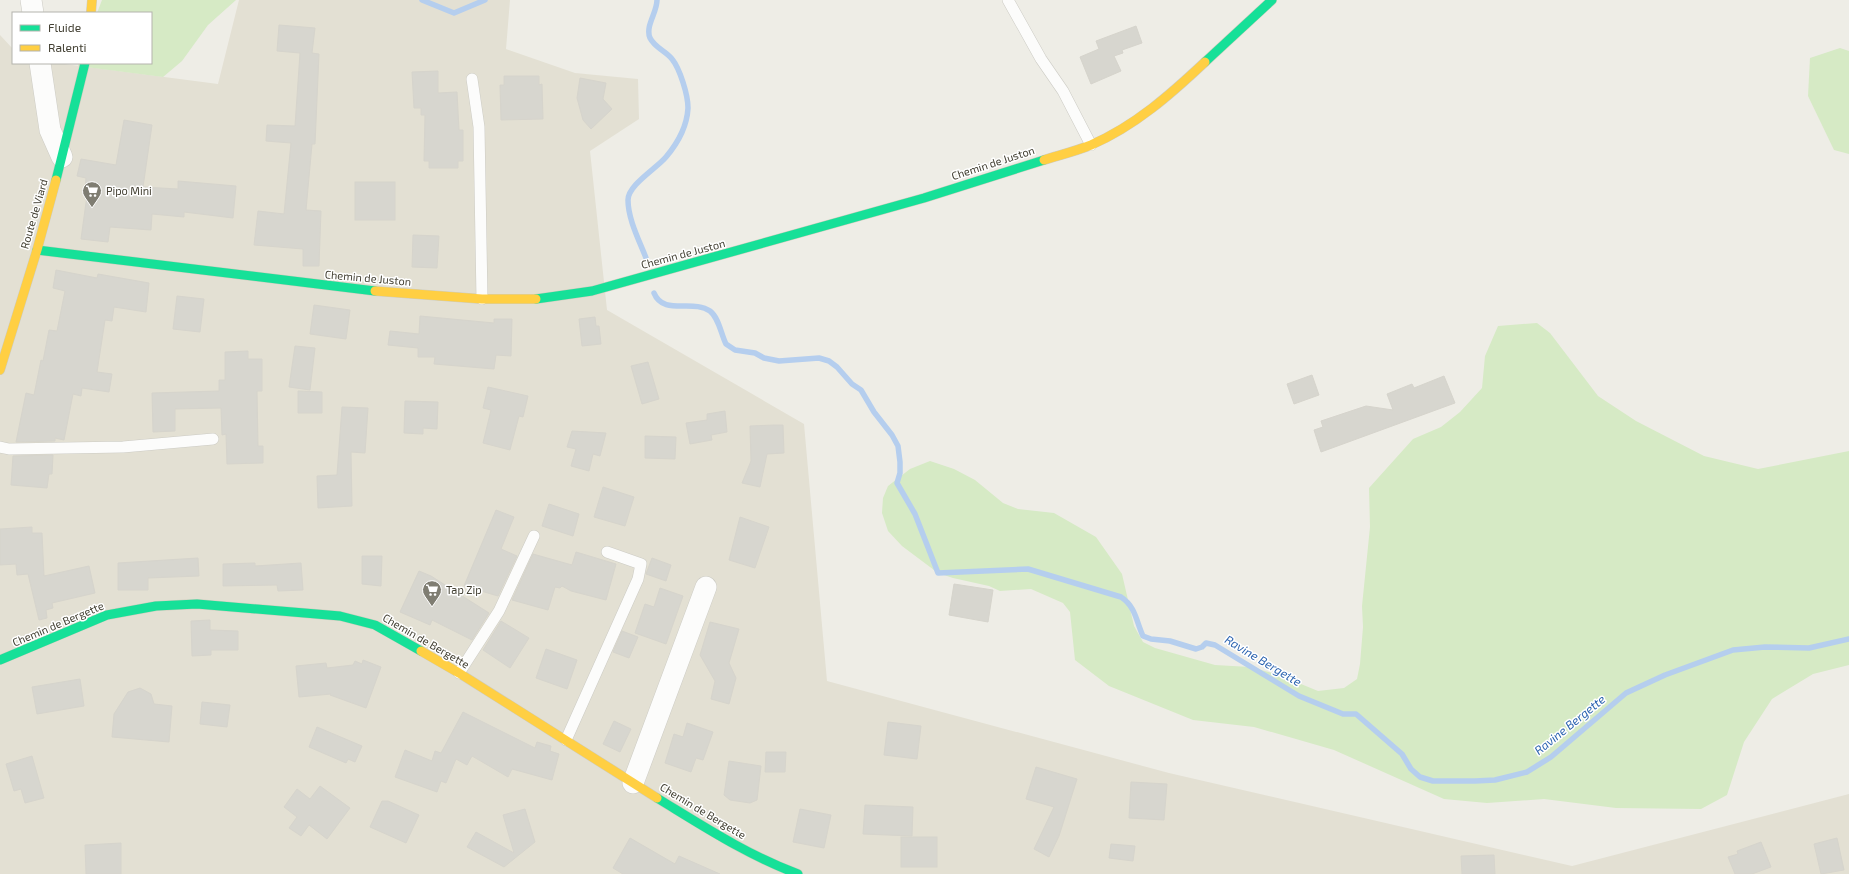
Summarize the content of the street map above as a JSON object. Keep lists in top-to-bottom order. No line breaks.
{"streets":{"street":["Chemin de Juston","Route de Viard","Chemin de Bergette"]},"crossings":[["Chemin de Juston","Route de Viard"]],"water":["Ravine Bergette"],"places":{"supermarket":["Pipo Mini","Tap Zip"]},"legend":["Fluide","Ralenti"]}
